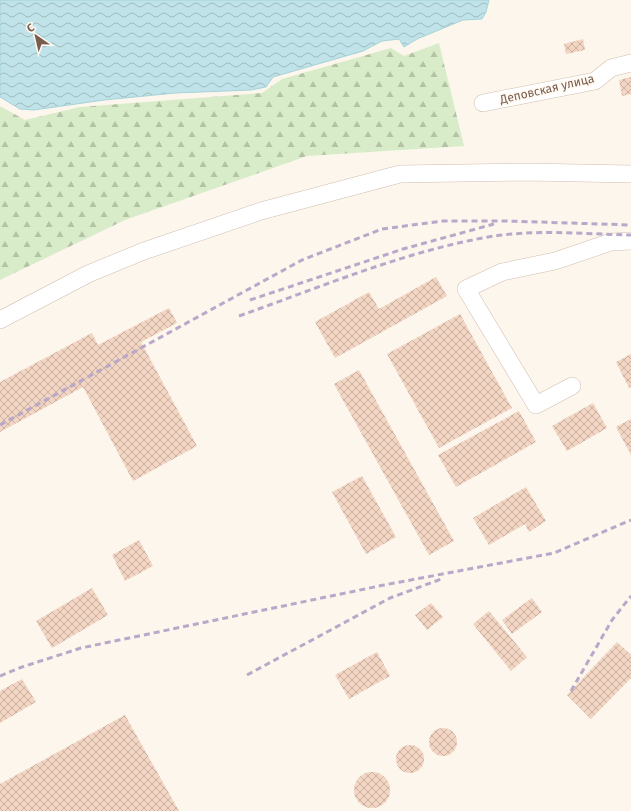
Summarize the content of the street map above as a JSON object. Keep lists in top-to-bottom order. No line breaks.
{"streets":{"street":["Деповская улица"]},"north":"top left"}
